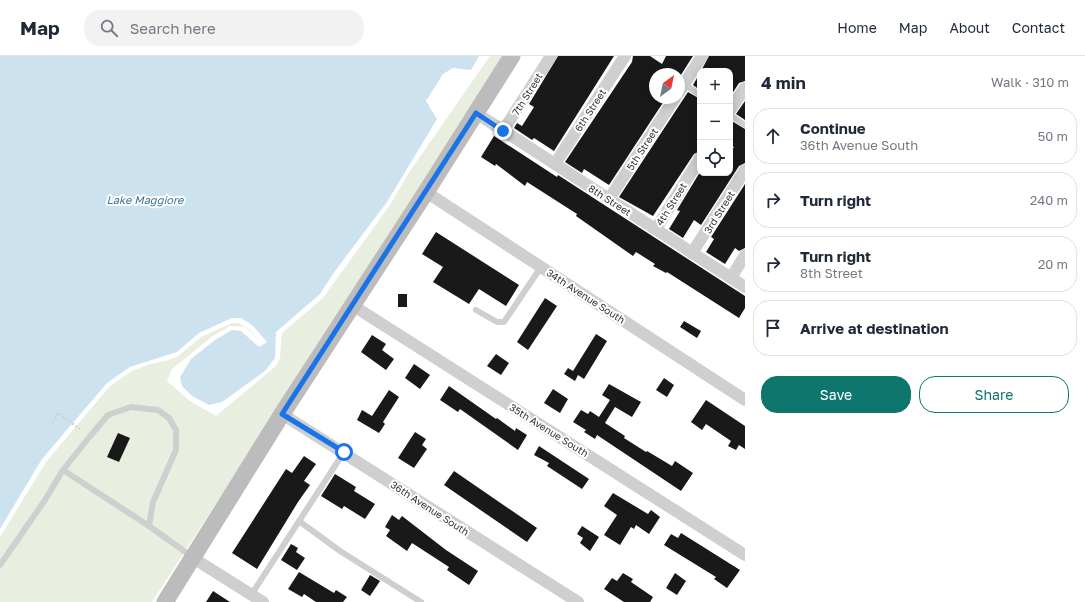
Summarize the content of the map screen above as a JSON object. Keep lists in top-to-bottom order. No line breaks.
{"streets":{"street":["7th Street","6th Street","5th Street","8th Street","4th Street","3rd Street","34th Avenue South","35th Avenue South","36th Avenue South"]},"crossings":[["7th Street","8th Street"],["6th Street","8th Street"],["5th Street","8th Street"],["8th Street","4th Street"],["8th Street","3rd Street"]],"water":["Lake Maggiore"],"north":"top right","page":{"header":"Map","search":"Search here","nav":["Home","Map","About","Contact"],"heading":["4 min","Walk · 310 m"],"map_buttons":["+","−"],"list":[["Continue","36th Avenue South","50 m"],["Turn right","240 m"],["Turn right","8th Street","20 m"],"Arrive at destination"],"buttons":["Save","Share"]}}
